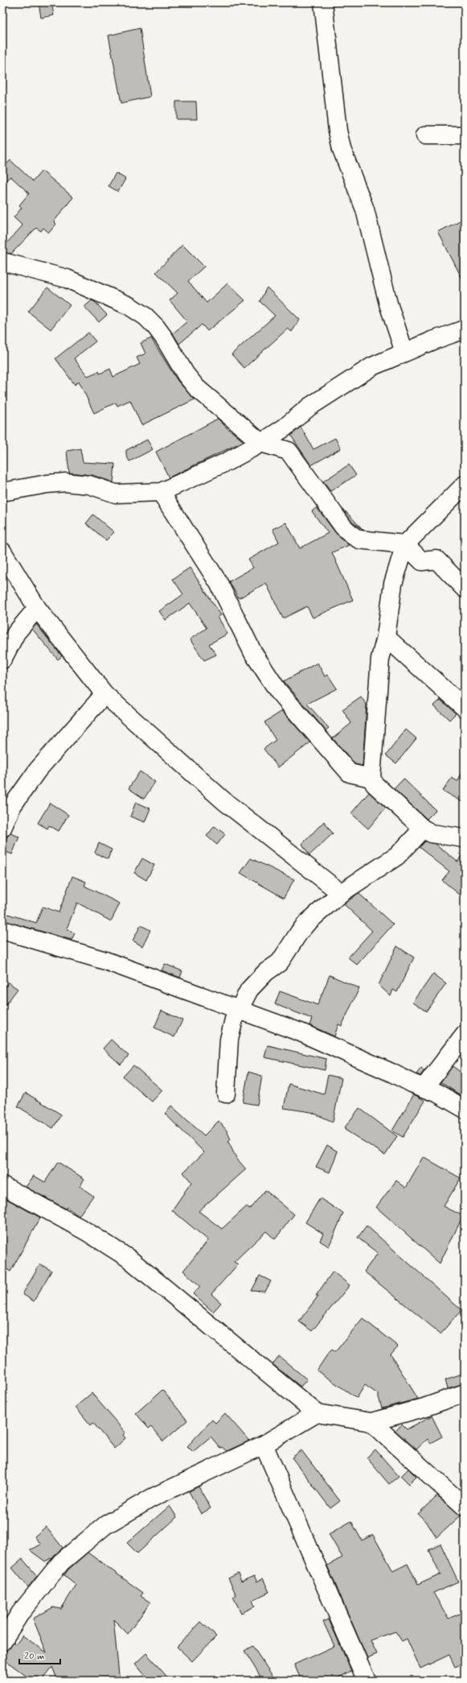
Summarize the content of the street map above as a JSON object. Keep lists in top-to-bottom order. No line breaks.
{"scale_bar":"20 m"}
